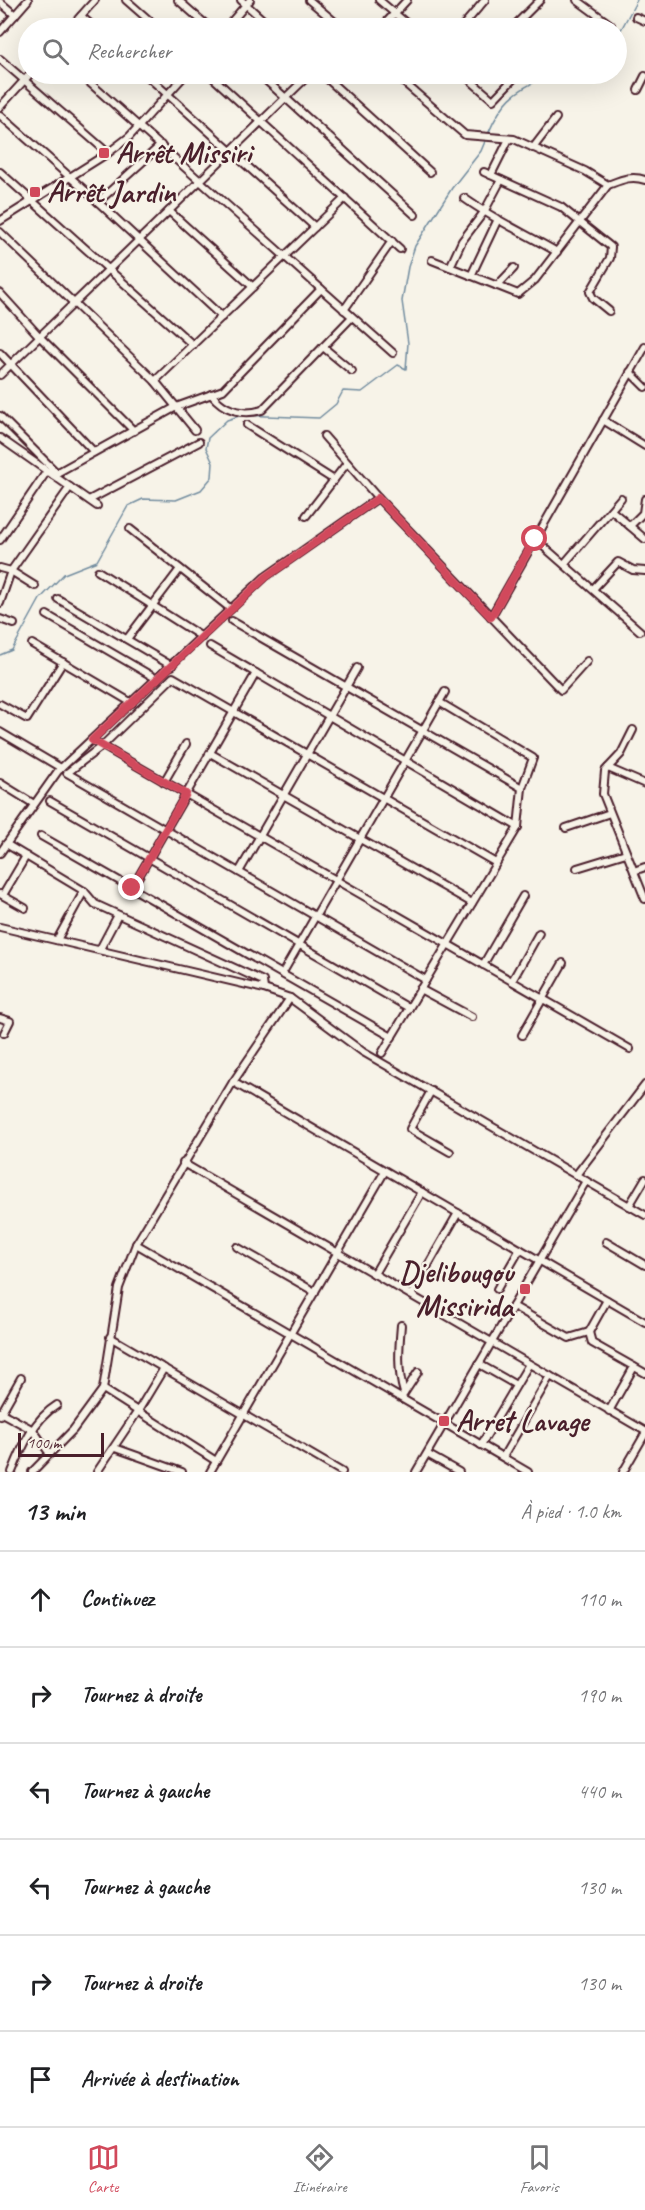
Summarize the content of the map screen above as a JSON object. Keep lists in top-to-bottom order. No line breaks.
{"places":{"transit":["Arrêt Missiri","Arrêt Jardin","Djelibougou Missirida","Arret Lavage"]},"scale_bar":"100 m","page":{"search":"Rechercher","scale":"100 m","heading":["13 min","À pied · 1.0 km"],"list":[["Continuez","110 m"],["Tournez à droite","190 m"],["Tournez à gauche","440 m"],["Tournez à gauche","130 m"],["Tournez à droite","130 m"],"Arrivée à destination"],"nav":["Carte","Itinéraire","Favoris"]}}
